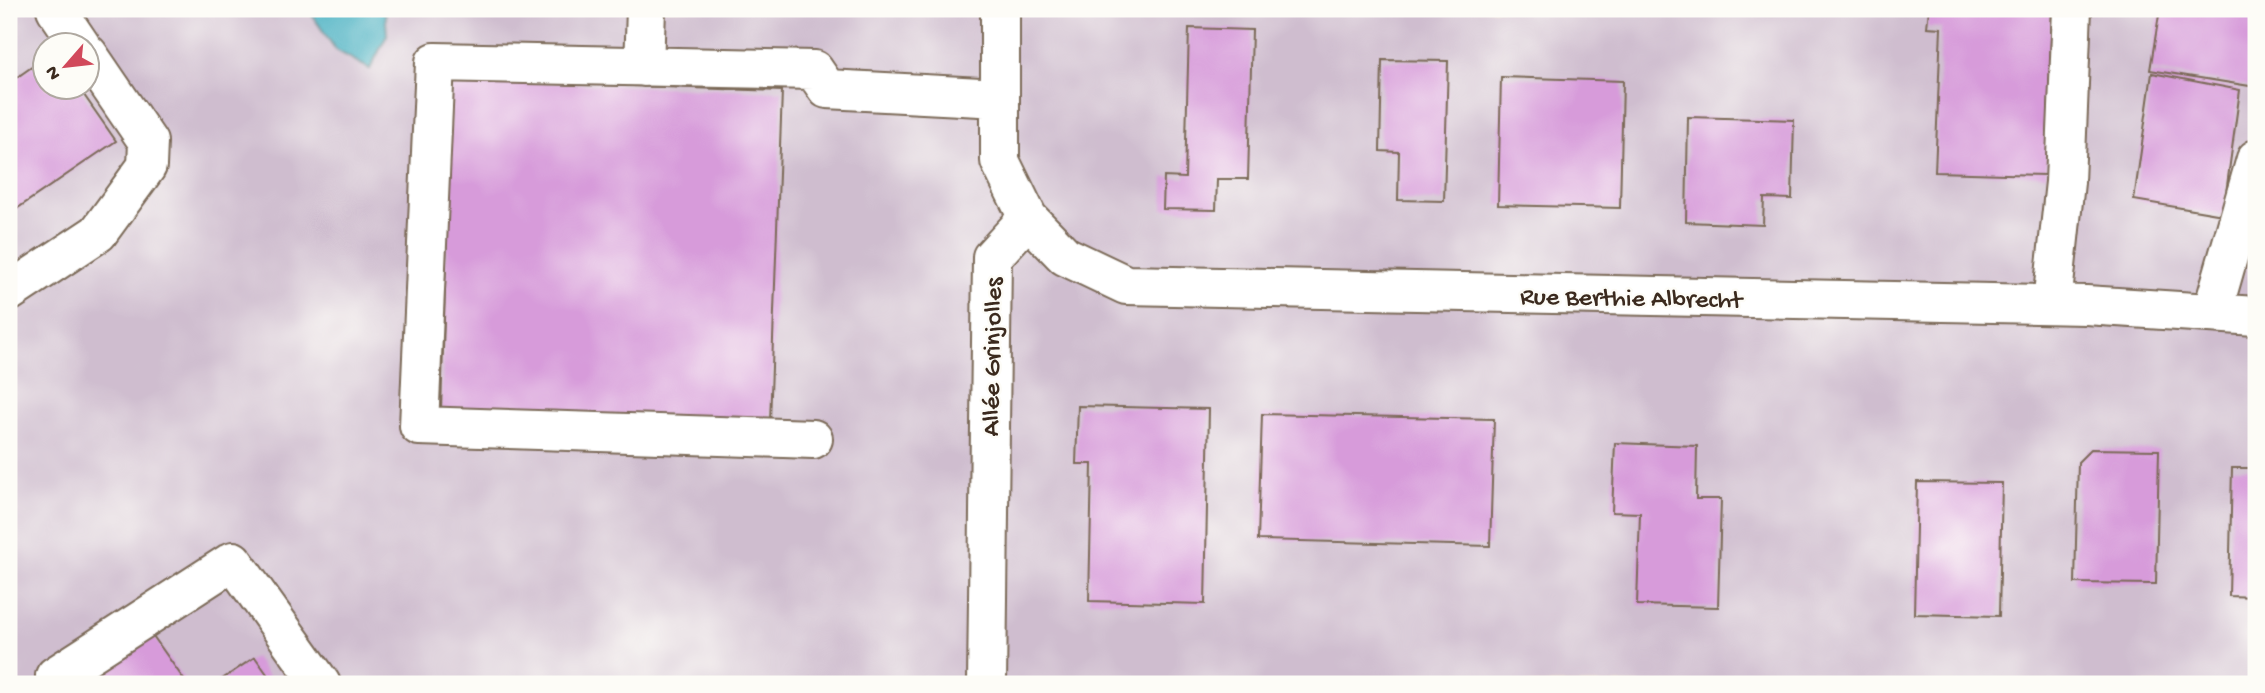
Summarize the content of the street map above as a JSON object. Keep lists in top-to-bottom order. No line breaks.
{"streets":{"street":["Rue Berthie Albrecht","Allée Grinjolles"]},"crossings":[["Rue Berthie Albrecht","Allée Grinjolles"]],"north":"bottom left"}
